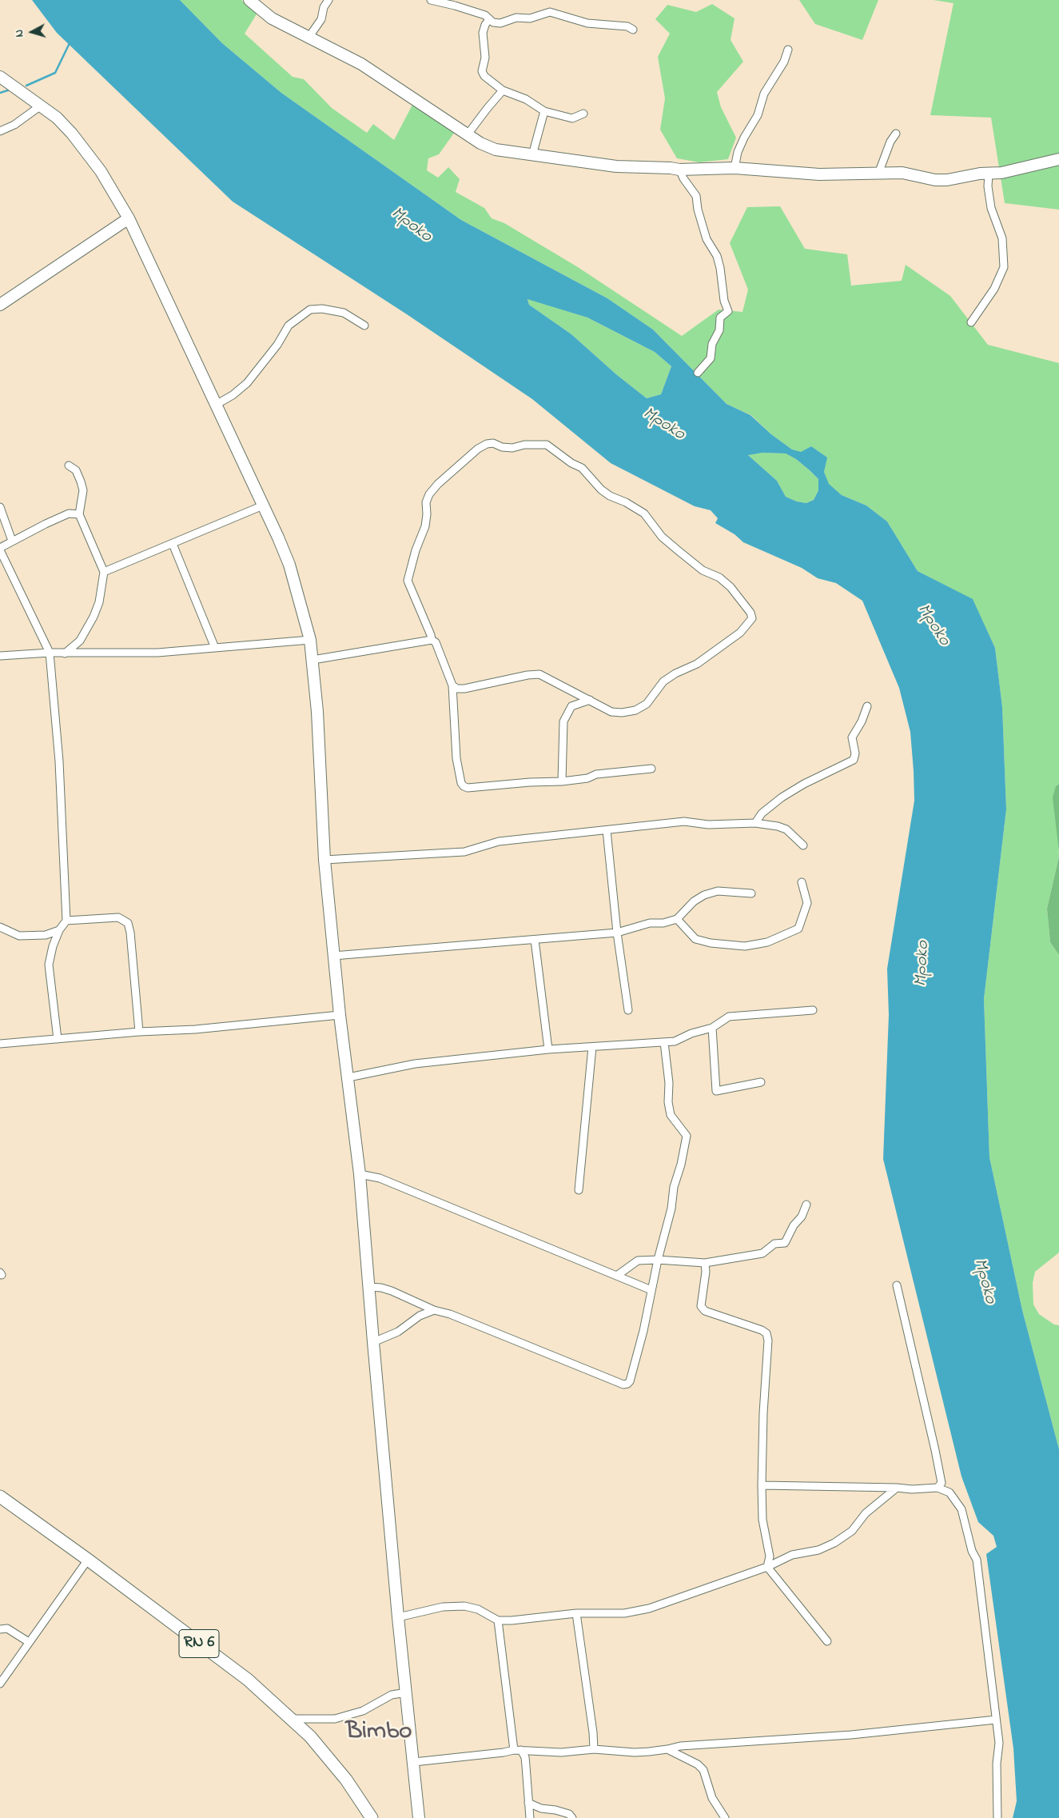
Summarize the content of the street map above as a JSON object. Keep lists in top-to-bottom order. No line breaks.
{"streets":{"main road":["RN 6"]},"districts":["Bimbo"],"water":["Mpoko"],"north":"left"}
